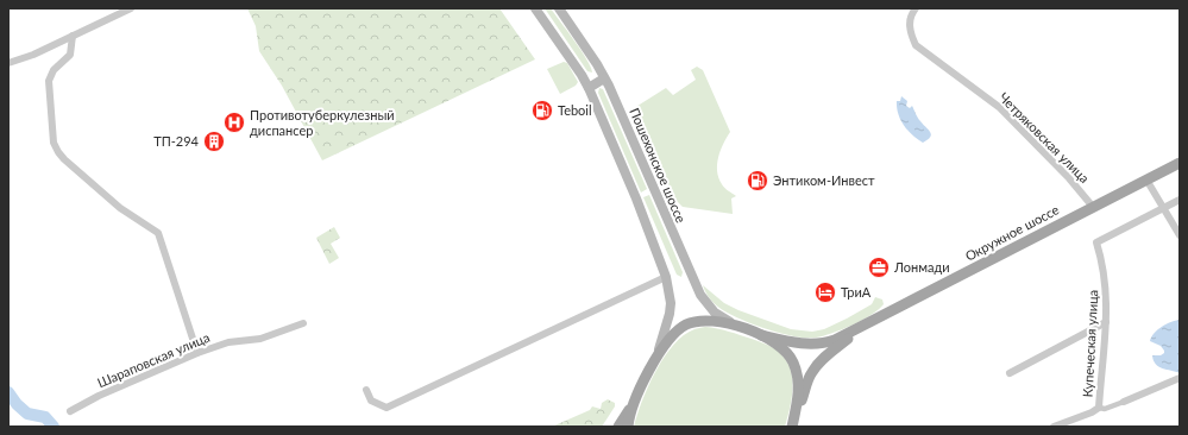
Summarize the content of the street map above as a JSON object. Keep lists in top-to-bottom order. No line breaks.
{"streets":{"main road":["Пошехонское шоссе","Окружное шоссе"],"street":["Четряковская улица","Купеческая улица","Шараповская улица"]},"crossings":[["Четряковская улица","Окружное шоссе"],["Пошехонское шоссе","Окружное шоссе"]],"places":{"fuel station":["Teboil","Энтиком-Инвест"],"hospital":["Противотуберкулезный диспансер"],"building":["ТП-294"],"office":["Лонмади"],"hotel":["ТриА"]}}
